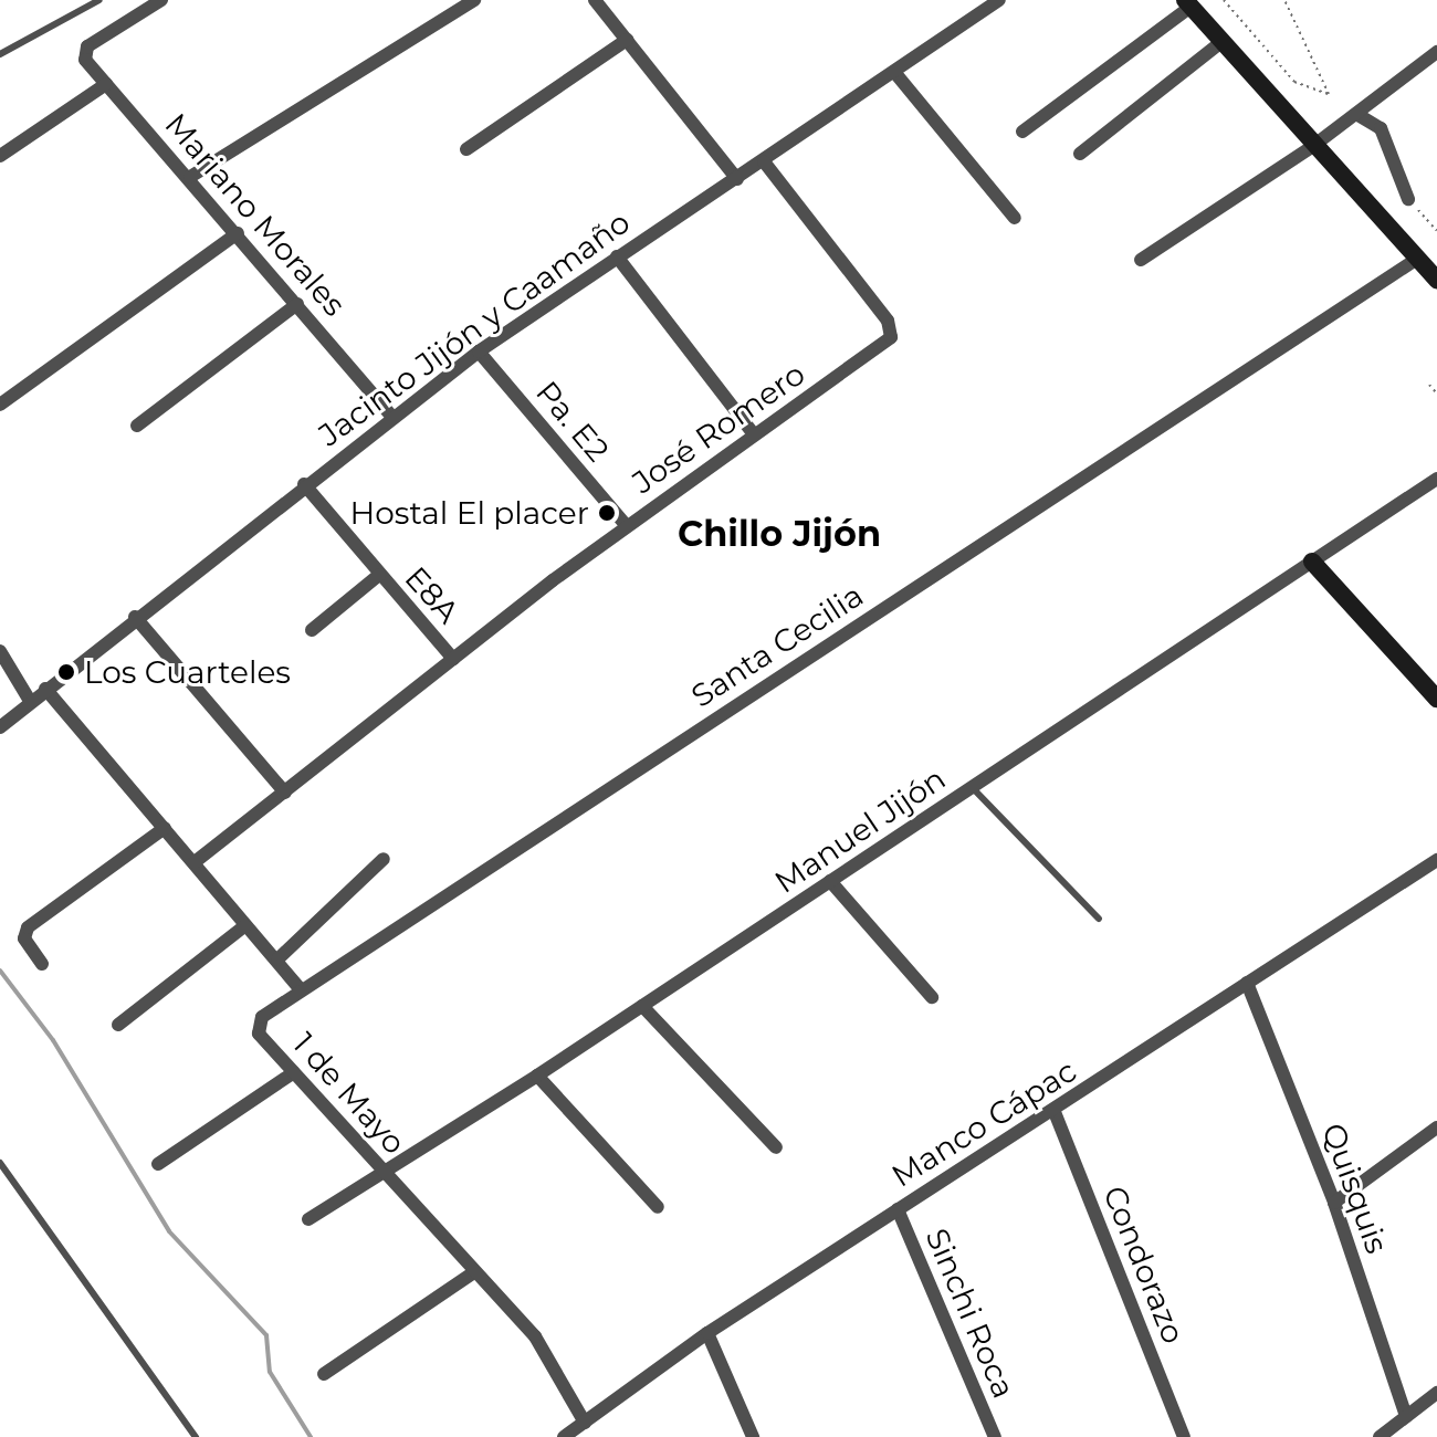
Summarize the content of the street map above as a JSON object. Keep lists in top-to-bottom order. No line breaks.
{"streets":{"street":["Mariano Morales","Jacinto Jijón y Caamaño","Pa. E2","José Romero","E8A","Santa Cecilia","Manuel Jijón","1 de Mayo","Manco Cápac","Quisquis","Condorazo","Sinchi Roca"]},"crossings":[["Mariano Morales","Jacinto Jijón y Caamaño"],["Jacinto Jijón y Caamaño","Pa. E2"],["Jacinto Jijón y Caamaño","José Romero"],["Jacinto Jijón y Caamaño","E8A"],["Jacinto Jijón y Caamaño","1 de Mayo"],["Pa. E2","José Romero"],["José Romero","E8A"],["José Romero","1 de Mayo"],["Santa Cecilia","1 de Mayo"],["Manuel Jijón","1 de Mayo"],["1 de Mayo","Manco Cápac"],["Manco Cápac","Quisquis"],["Manco Cápac","Condorazo"],["Manco Cápac","Sinchi Roca"]],"districts":["Chillo Jijón"],"places":["Hostal El placer","Los Cuarteles"]}
